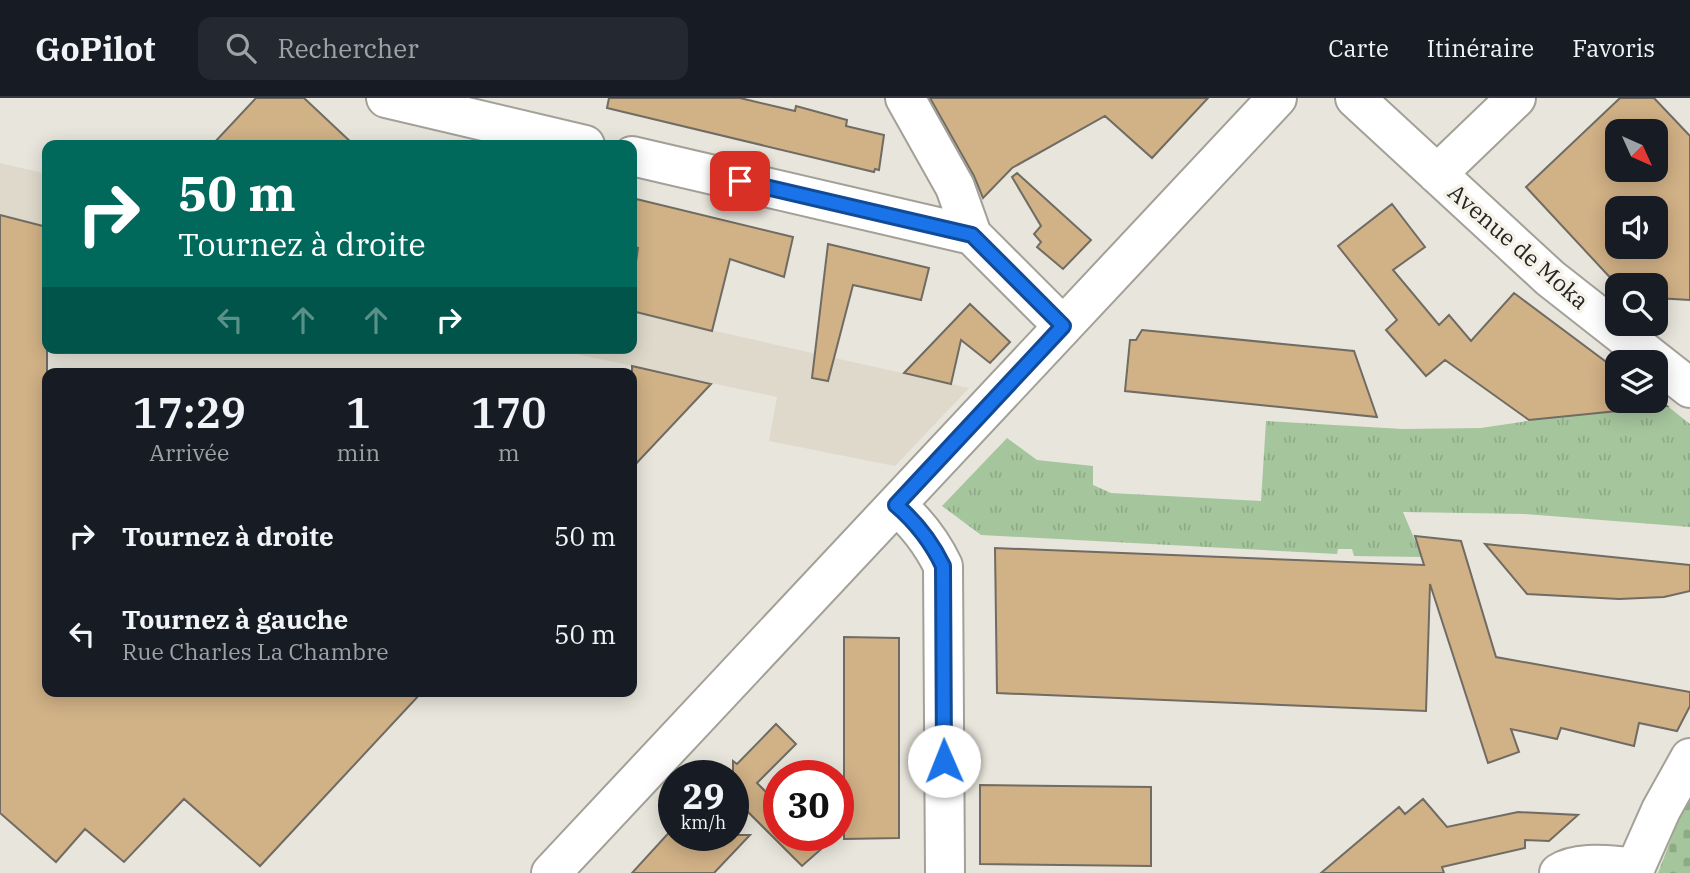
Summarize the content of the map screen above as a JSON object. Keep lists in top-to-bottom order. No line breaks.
{"streets":{"street":["Avenue de Moka"]},"north":"bottom right","page":{"header":"GoPilot","search":"Rechercher","nav":["Carte","Itinéraire","Favoris"],"turn":["50 m","Tournez à droite"],"eta":["17:29","Arrivée","1","min","170","m"],"list":[{"name":"Tournez à droite","value":"50 m"},{"name":"Tournez à gauche","note":"Rue Charles La Chambre","value":"50 m"}],"speed":"29 km/h","limit":"30"}}
